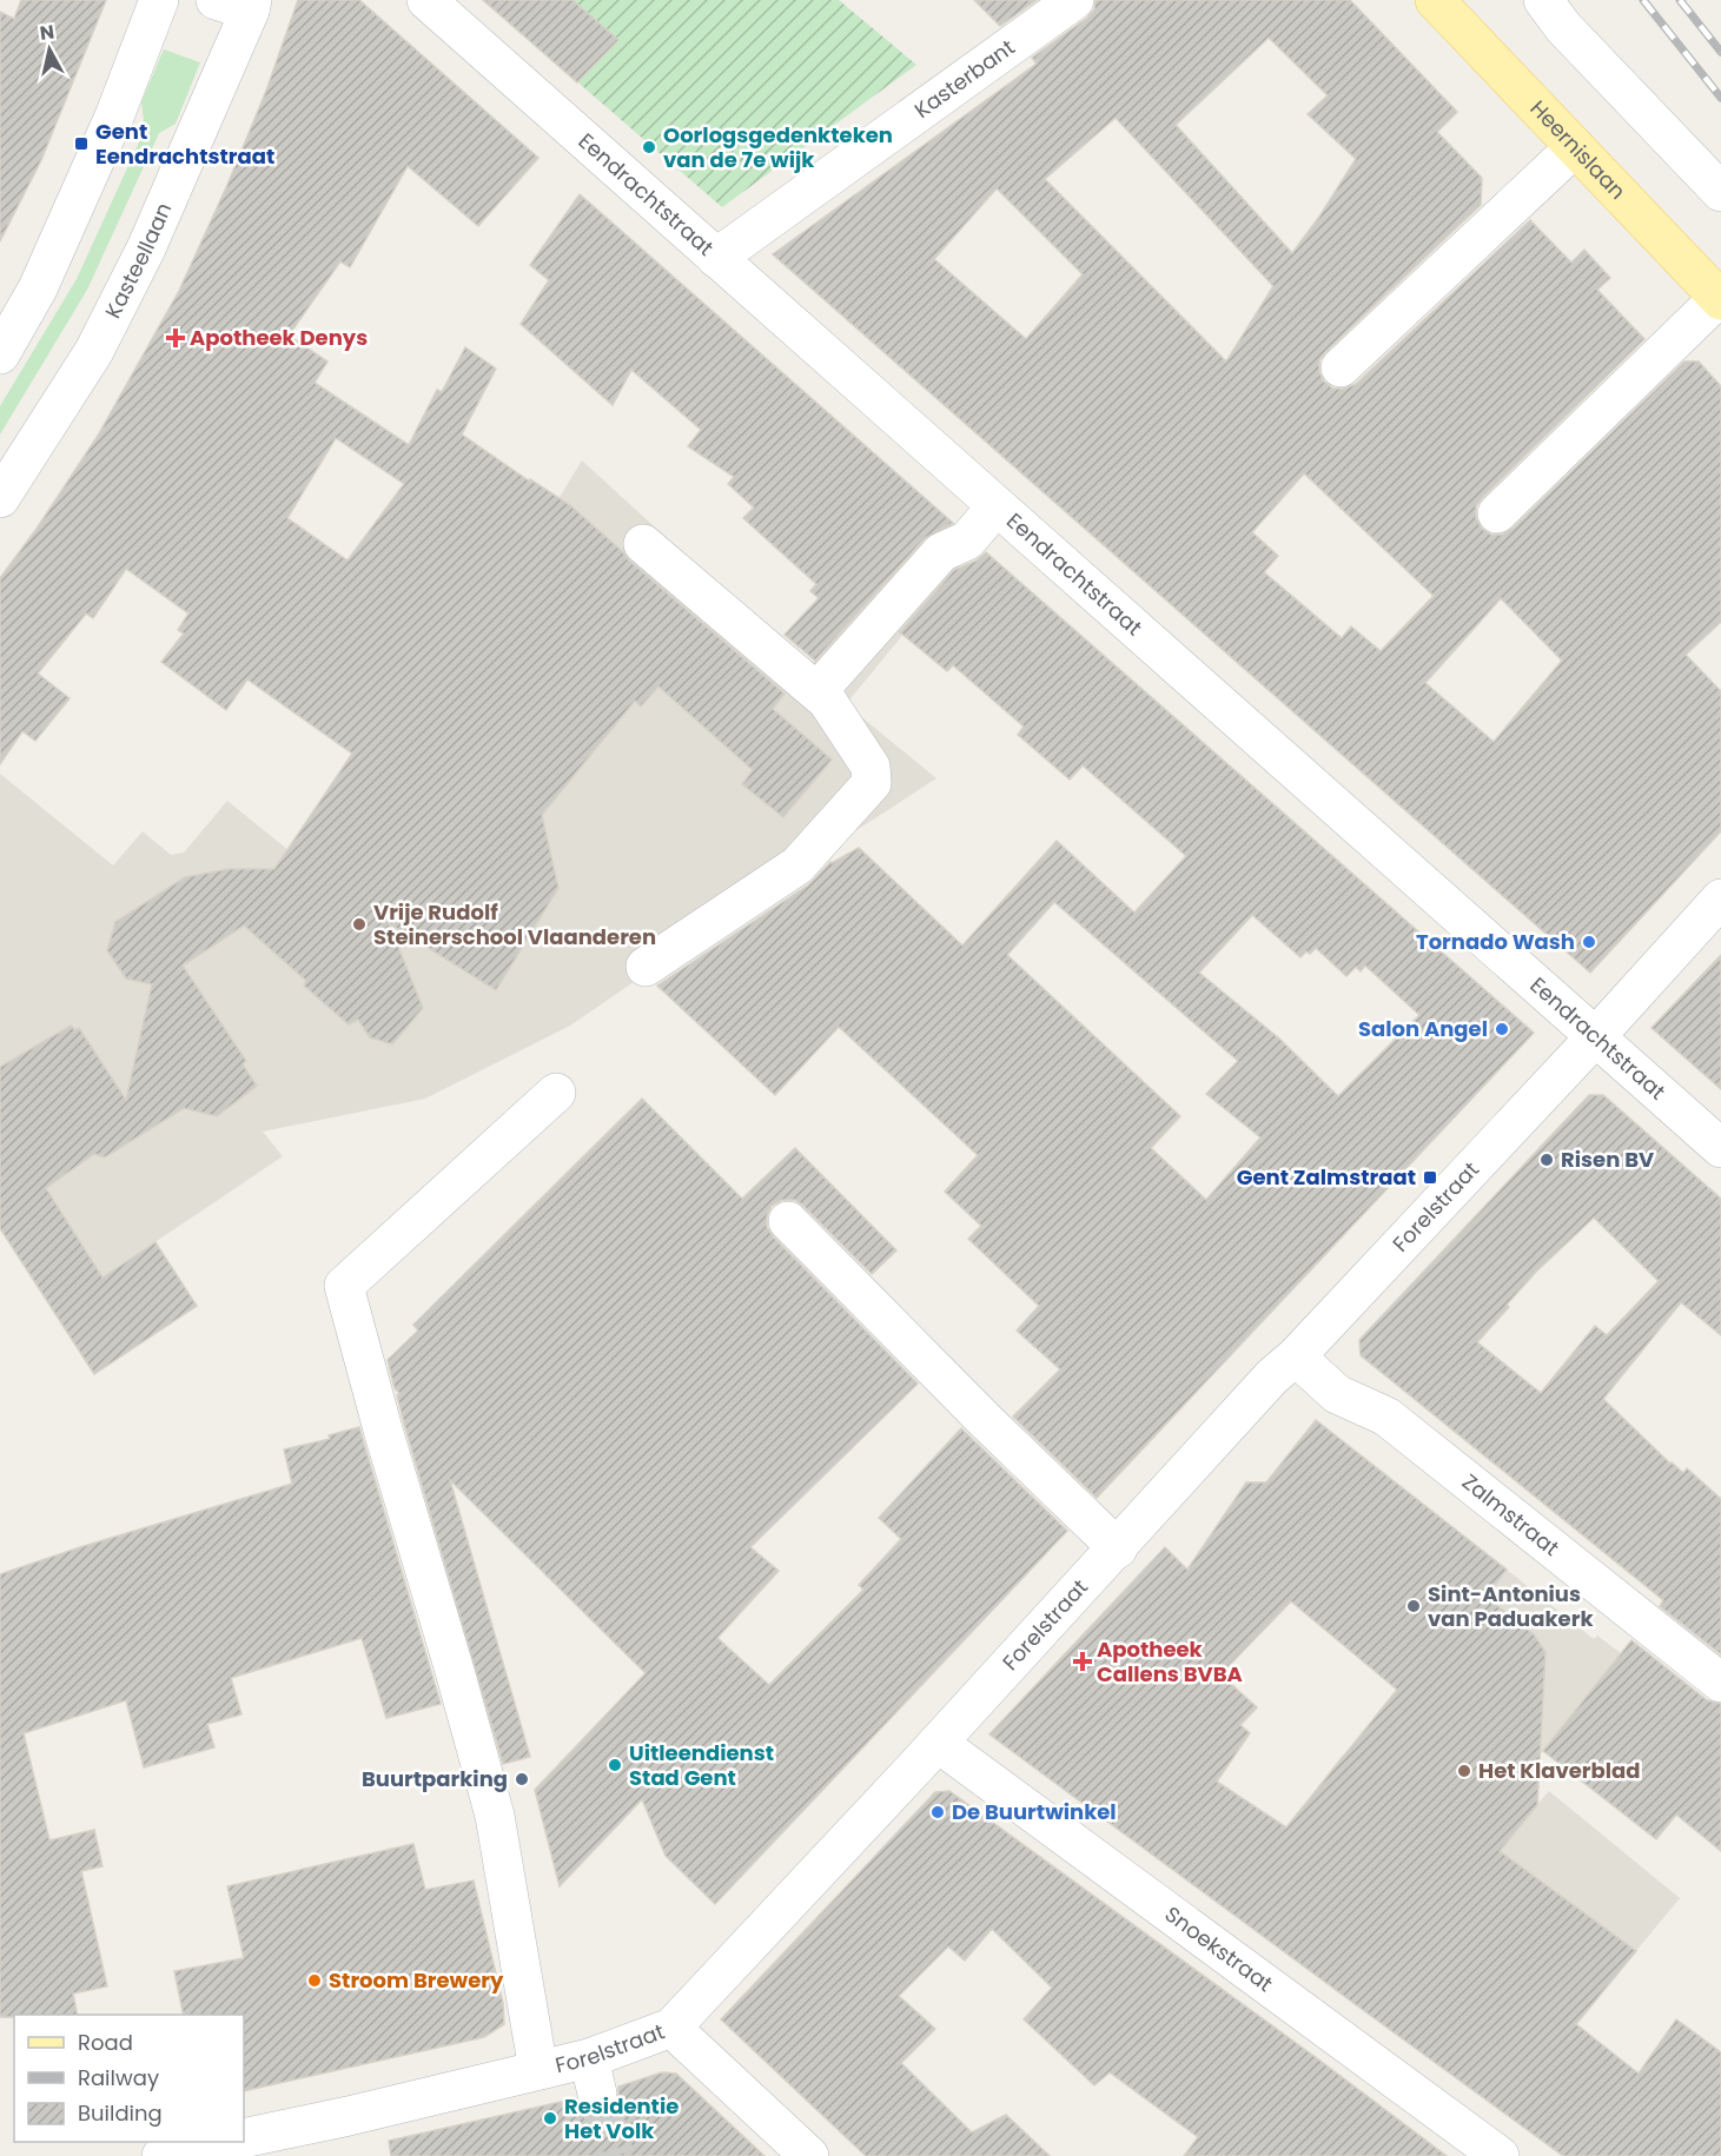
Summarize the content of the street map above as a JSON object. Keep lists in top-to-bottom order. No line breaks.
{"streets":{"main road":["Heernislaan"],"street":["Kasterbant","Eendrachtstraat","Kasteellaan","Forelstraat","Zalmstraat","Snoekstraat"]},"crossings":[["Kasterbant","Eendrachtstraat"],["Eendrachtstraat","Forelstraat"],["Forelstraat","Zalmstraat"],["Forelstraat","Snoekstraat"]],"places":{"transit":["Gent Eendrachtstraat","Gent Zalmstraat"],"other":["Oorlogsgedenkteken van de 7e wijk","Vrije Rudolf Steinerschool Vlaanderen","Tornado Wash","Salon Angel","Risen BV","Sint-Antonius van Paduakerk","Uitleendienst Stad Gent","Het Klaverblad","Buurtparking","De Buurtwinkel","Stroom Brewery","Residentie Het Volk"],"health":["Apotheek Denys","Apotheek Callens BVBA"]},"legend":["Road","Railway","Building"],"north":"top"}
